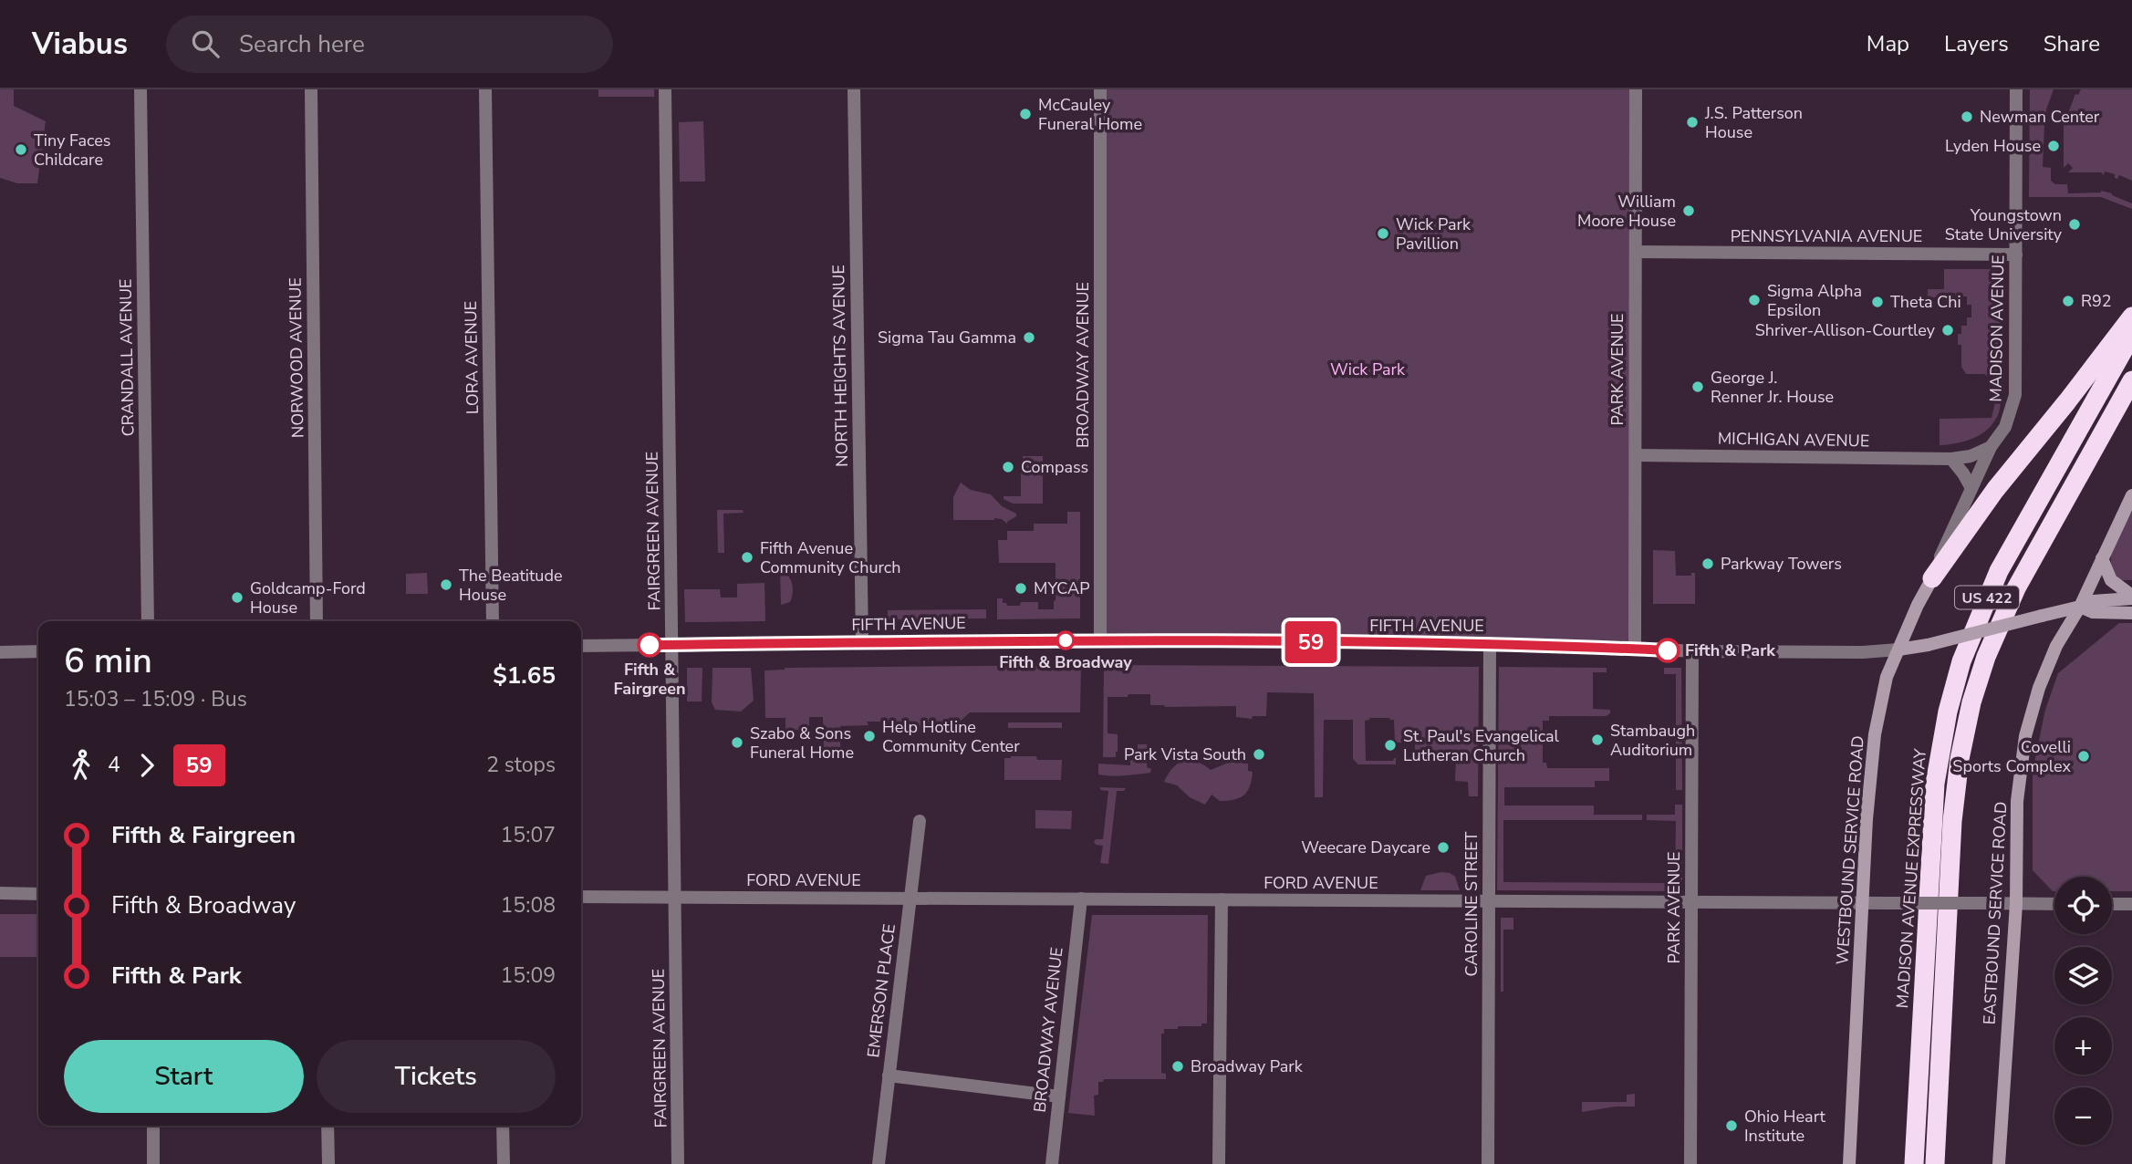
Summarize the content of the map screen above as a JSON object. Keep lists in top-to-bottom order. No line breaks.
{"streets":{"highway":["US 422","MADISON AVENUE EXPRESSWAY"],"main road":["FIFTH AVENUE","WESTBOUND SERVICE ROAD","EASTBOUND SERVICE ROAD"],"street":["PENNSYLVANIA AVENUE","MADISON AVENUE","CRANDALL AVENUE","NORWOOD AVENUE","LORA AVENUE","BROADWAY AVENUE","NORTH HEIGHTS AVENUE","PARK AVENUE","MICHIGAN AVENUE","FAIRGREEN AVENUE","FORD AVENUE","CAROLINE STREET","EMERSON PLACE"]},"crossings":[["PENNSYLVANIA AVENUE","MADISON AVENUE"],["PENNSYLVANIA AVENUE","PARK AVENUE"],["MADISON AVENUE","MICHIGAN AVENUE"],["MADISON AVENUE","WESTBOUND SERVICE ROAD"],["BROADWAY AVENUE","FIFTH AVENUE"],["BROADWAY AVENUE","FORD AVENUE"],["NORTH HEIGHTS AVENUE","FIFTH AVENUE"],["PARK AVENUE","MICHIGAN AVENUE"],["PARK AVENUE","FIFTH AVENUE"],["PARK AVENUE","FORD AVENUE"],["MICHIGAN AVENUE","WESTBOUND SERVICE ROAD"],["FAIRGREEN AVENUE","FIFTH AVENUE"],["FAIRGREEN AVENUE","FORD AVENUE"],["FIFTH AVENUE","WESTBOUND SERVICE ROAD"],["FIFTH AVENUE","CAROLINE STREET"],["FIFTH AVENUE","EASTBOUND SERVICE ROAD"],["WESTBOUND SERVICE ROAD","FORD AVENUE"],["FORD AVENUE","CAROLINE STREET"],["FORD AVENUE","EASTBOUND SERVICE ROAD"],["FORD AVENUE","EMERSON PLACE"]],"parks":["Wick Park"],"places":["McCauley Funeral Home","Newman Center","J.S. Patterson House","Lyden House","Tiny Faces Childcare","William Moore House","Youngstown State University","Wick Park Pavillion","Sigma Alpha Epsilon","R92","Theta Chi","Shriver-Allison-Courtley","Sigma Tau Gamma","George J. Renner Jr. House","Compass","Fifth Avenue Community Church","Parkway Towers","The Beatitude House","MYCAP","Goldcamp-Ford House","Fifth & Broadway","Fifth & Fairgreen","Fifth & Park","Help Hotline Community Center","Stambaugh Auditorium","Szabo & Sons Funeral Home","St. Paul's Evangelical Lutheran Church","Park Vista South","Covelli Sports Complex","Weecare Daycare","Broadway Park","Ohio Heart Institute"],"lines":["bus line 59"],"page":{"header":"Viabus","search":"Search here","nav":["Map","Layers","Share"],"on_map":"59","heading":["6 min","15:03 – 15:09 · Bus","$1.65"],"legs":["4","59","2 stops"],"list":[{"name":"Fifth & Fairgreen","value":"15:07"},{"name":"Fifth & Broadway","value":"15:08"},{"name":"Fifth & Park","value":"15:09"}],"map_buttons":["+","−"],"buttons":["Start","Tickets"]}}
